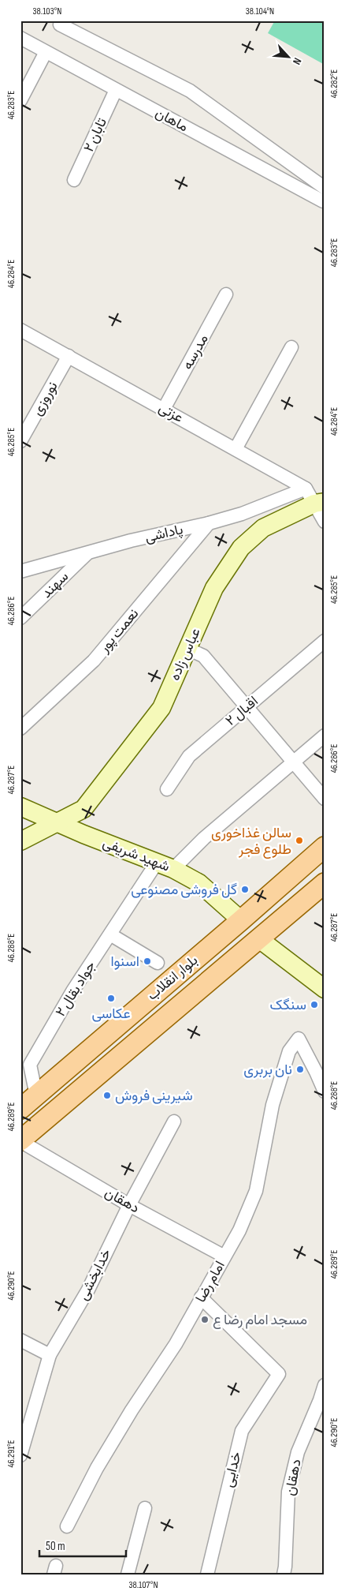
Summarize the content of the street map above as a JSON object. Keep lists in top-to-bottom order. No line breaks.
{"streets":{"main road":["بلوار انقلاب"],"street":["ماهان","تابان ۲","مدرسه","نوروزی","عزتی","پاداشی","سهند","نعمت پور","عباس زاده","اقبال ۲","شهید شریفى","جواد بقال ۲","دهقان","خدابخشی","امام رضا","خدایی"]},"crossings":[["ماهان","تابان ۲"],["مدرسه","عزتی"],["نوروزی","عزتی"],["عزتی","پاداشی"],["پاداشی","سهند"],["پاداشی","نعمت پور"],["عباس زاده","شهید شریفى"],["شهید شریفى","بلوار انقلاب"],["شهید شریفى","جواد بقال ۲"],["بلوار انقلاب","جواد بقال ۲"],["بلوار انقلاب","دهقان"],["دهقان","خدابخشی"],["دهقان","امام رضا"],["امام رضا","خدایی"]],"places":["سالن غذاخوری طلوع فجر","گل فروشی مصنوعی","اسنوا","عکاسی","سنگک","نان بربری","شیرینی فروش","مسجد امام رضا ع"],"scale_bar":"50 m","north":"bottom right","coordinates":["38.103°N","38.104°N","46.282°E","46.283°E","46.284°E","46.285°E","46.286°E","46.287°E","46.288°E","46.289°E","46.290°E","46.291°E","38.107°N"]}
